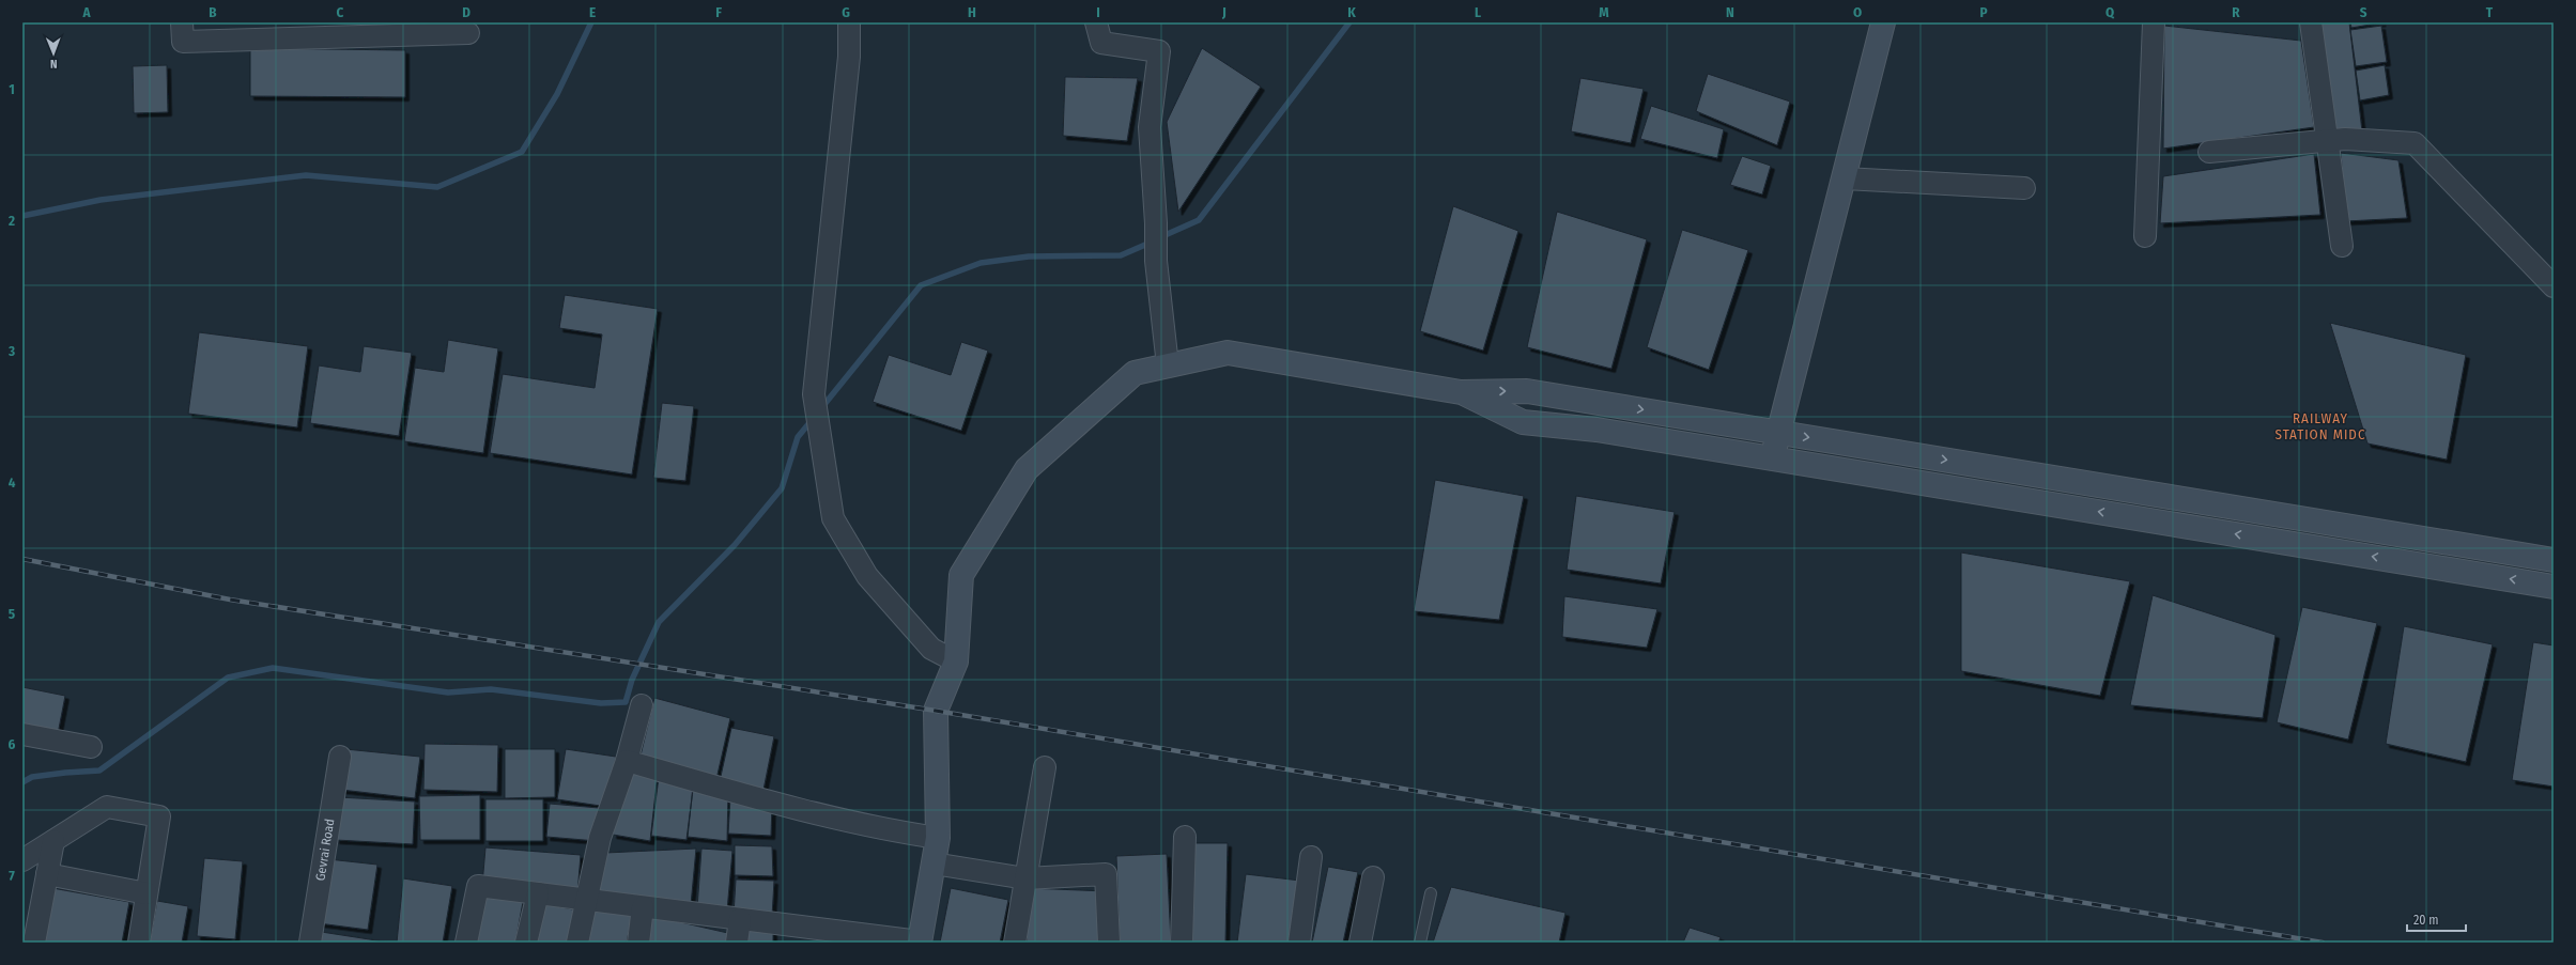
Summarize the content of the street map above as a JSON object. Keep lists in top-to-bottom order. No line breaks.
{"streets":{"street":["Gevrai Road"]},"districts":["RAILWAY STATION MIDC"],"scale_bar":"20 m","north":"bottom","grid":{"columns":["A","B","C","D","E","F","G","H","I","J","K","L","M","N","O","P","Q","R","S","T"],"rows":["1","2","3","4","5","6","7"]}}
